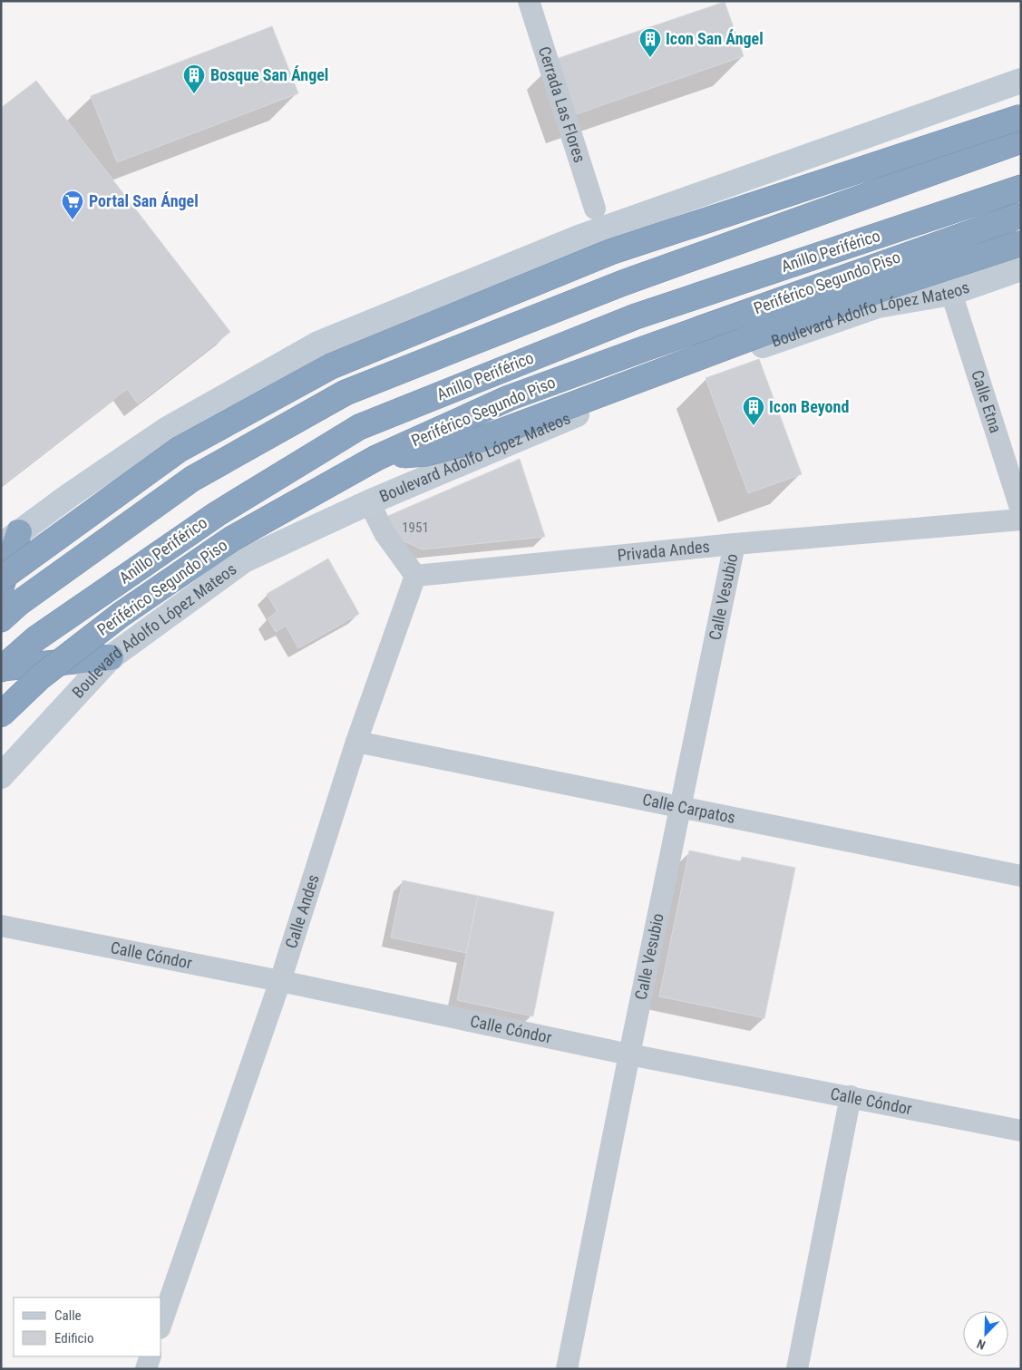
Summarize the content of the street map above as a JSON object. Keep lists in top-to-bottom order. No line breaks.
{"streets":{"highway":["Anillo Periférico","Periférico Segundo Piso"],"main road":["Boulevard Adolfo López Mateos"],"street":["Cerrada Las Flores","Calle Etna","Privada Andes","Calle Vesubio","Calle Carpatos","Calle Andes","Calle Cóndor"]},"crossings":[["Boulevard Adolfo López Mateos","Calle Etna"],["Privada Andes","Calle Vesubio"],["Privada Andes","Calle Andes"],["Calle Vesubio","Calle Carpatos"],["Calle Vesubio","Calle Cóndor"],["Calle Carpatos","Calle Andes"],["Calle Andes","Calle Cóndor"]],"places":{"building":["Icon San Ángel","Bosque San Ángel","Icon Beyond"],"supermarket":["Portal San Ángel"]},"house_numbers":["1951"],"legend":["Calle","Edificio"],"north":"bottom left"}
